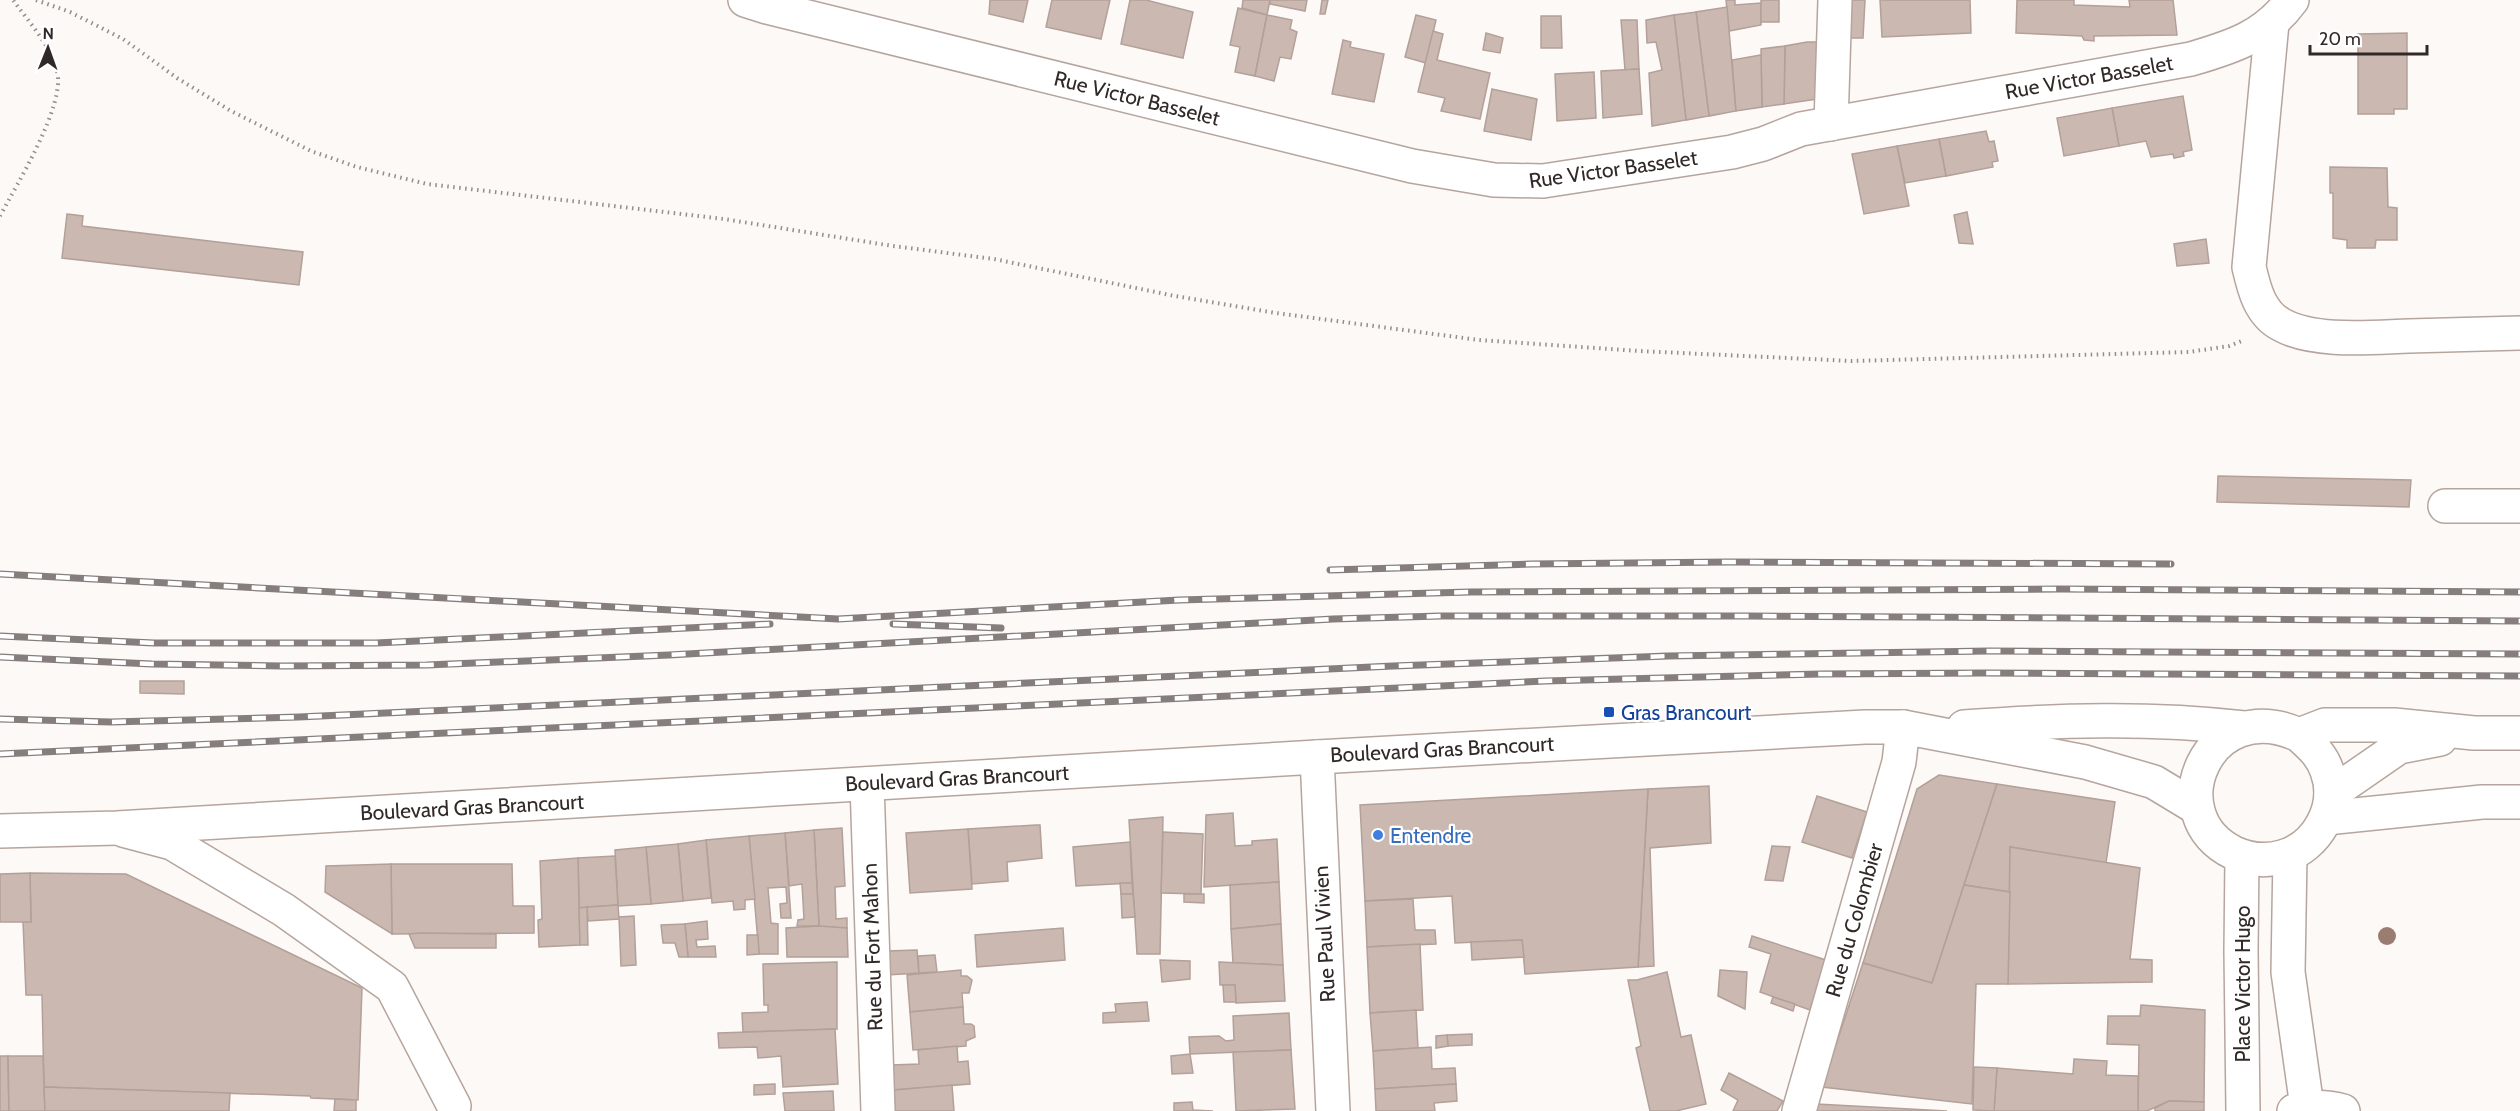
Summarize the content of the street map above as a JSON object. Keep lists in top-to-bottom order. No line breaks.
{"streets":{"main road":["Rue Victor Basselet","Boulevard Gras Brancourt","Rue du Colombier","Rue Paul Vivien","Rue du Fort Mahon","Place Victor Hugo"]},"crossings":[["Boulevard Gras Brancourt","Rue du Colombier"],["Boulevard Gras Brancourt","Rue Paul Vivien"],["Boulevard Gras Brancourt","Rue du Fort Mahon"]],"places":{"transit":["Gras Brancourt"],"other":["Entendre"]},"scale_bar":"20 m","north":"top"}
